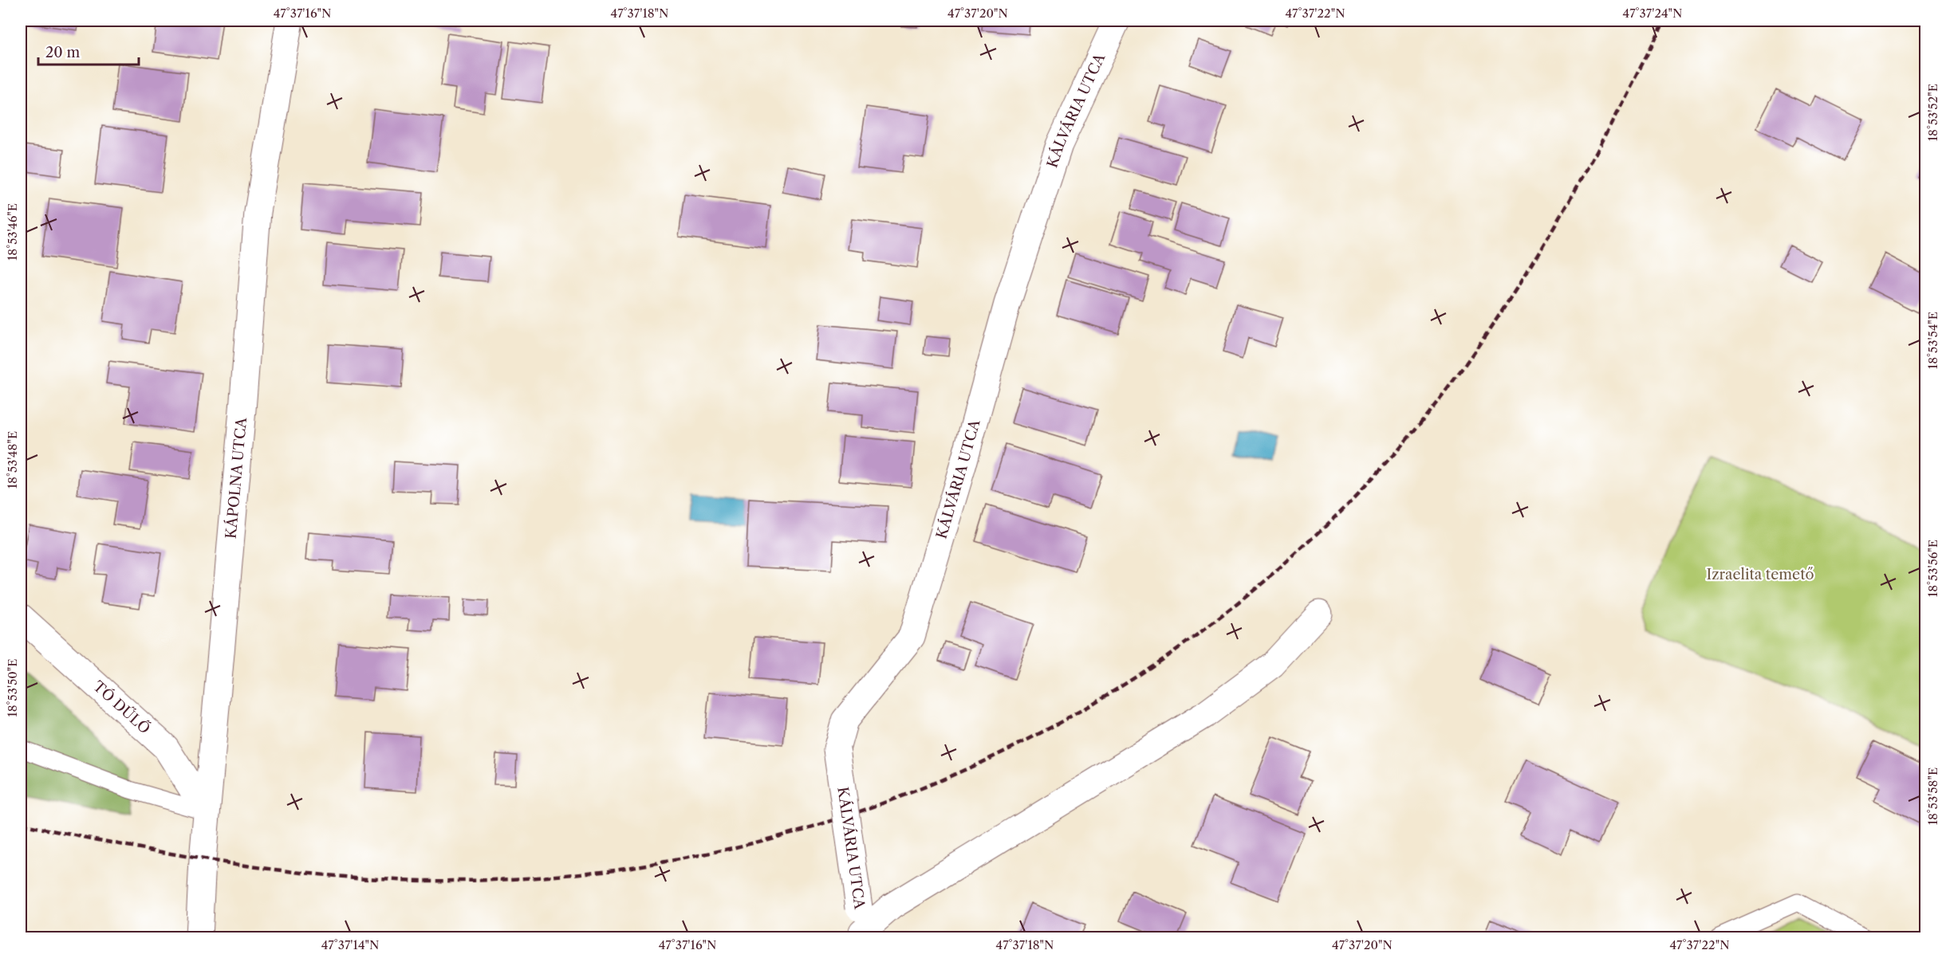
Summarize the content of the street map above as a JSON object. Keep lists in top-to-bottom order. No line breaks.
{"streets":{"street":["KÁLVÁRIA UTCA","KÁPOLNA UTCA","TÓ DŰLŐ"]},"crossings":[["KÁPOLNA UTCA","TÓ DŰLŐ"]],"parks":["Izraelita temető"],"scale_bar":"20 m","coordinates":["47°37'16\"N","47°37'18\"N","47°37'20\"N","47°37'22\"N","47°37'24\"N","18°53'52\"E","18°53'46\"E","18°53'54\"E","18°53'48\"E","18°53'56\"E","18°53'50\"E","18°53'58\"E","47°37'14\"N"]}
